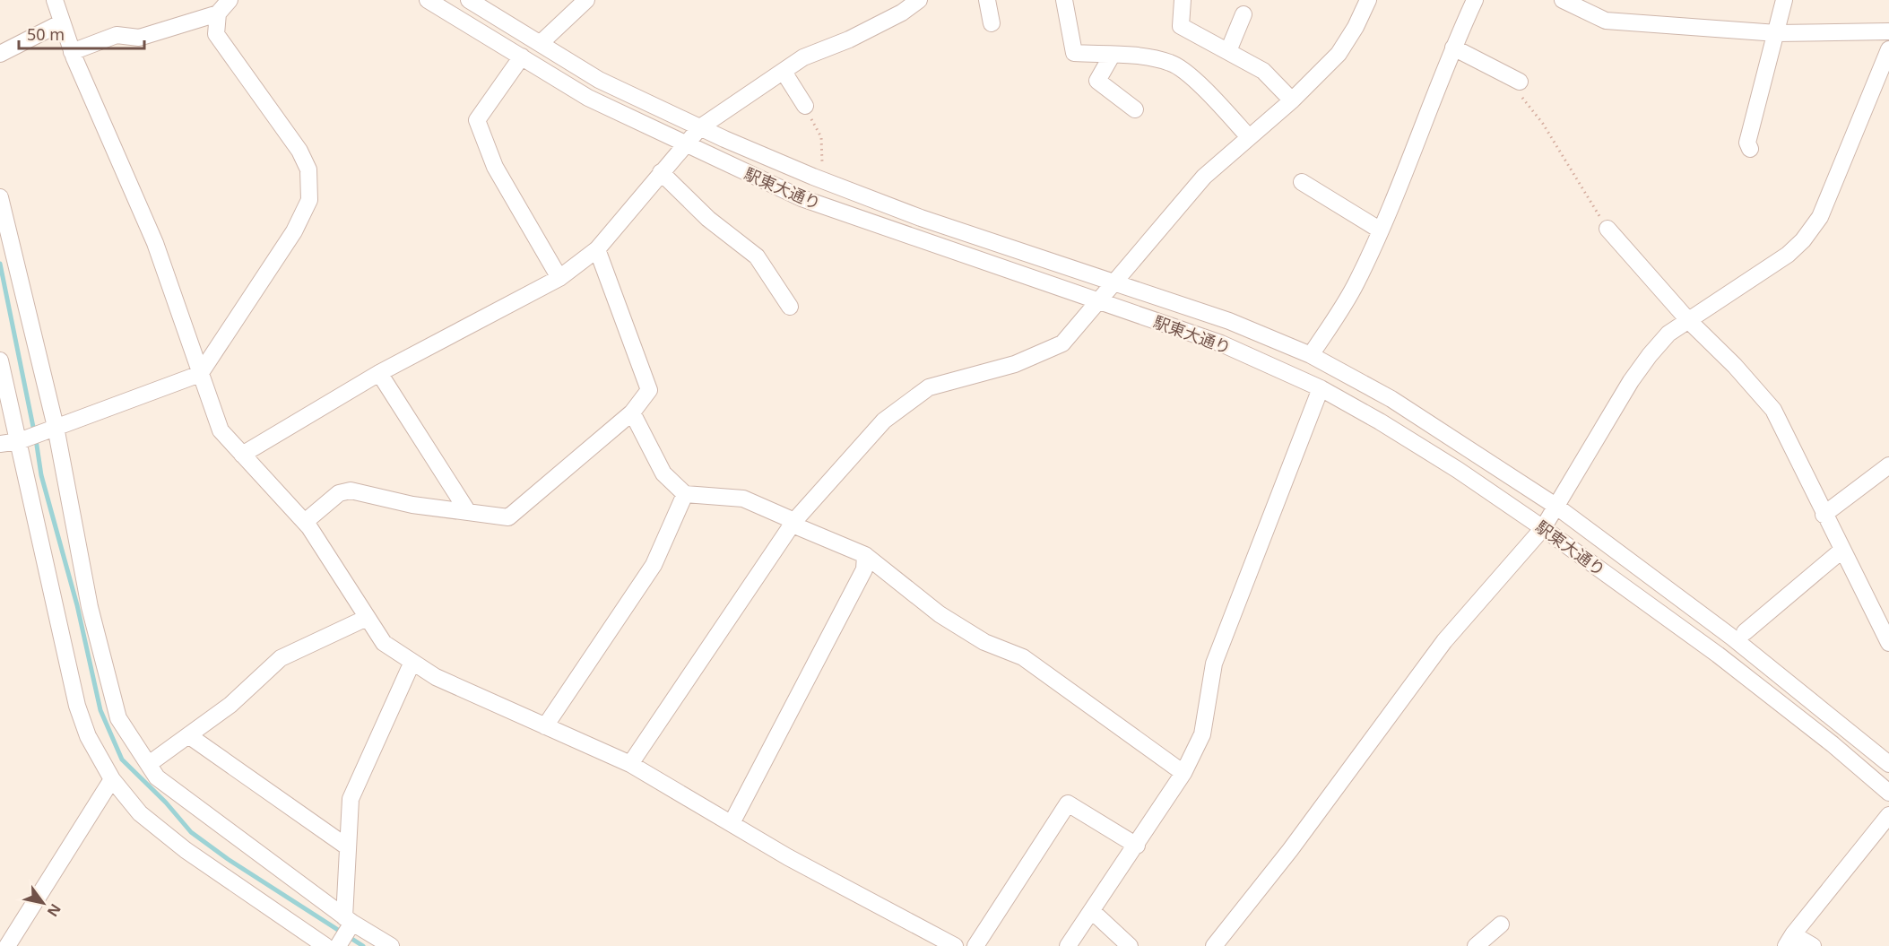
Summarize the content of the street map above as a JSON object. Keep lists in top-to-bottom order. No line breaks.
{"streets":{"street":["駅東大通り"]},"scale_bar":"50 m","north":"bottom right"}
